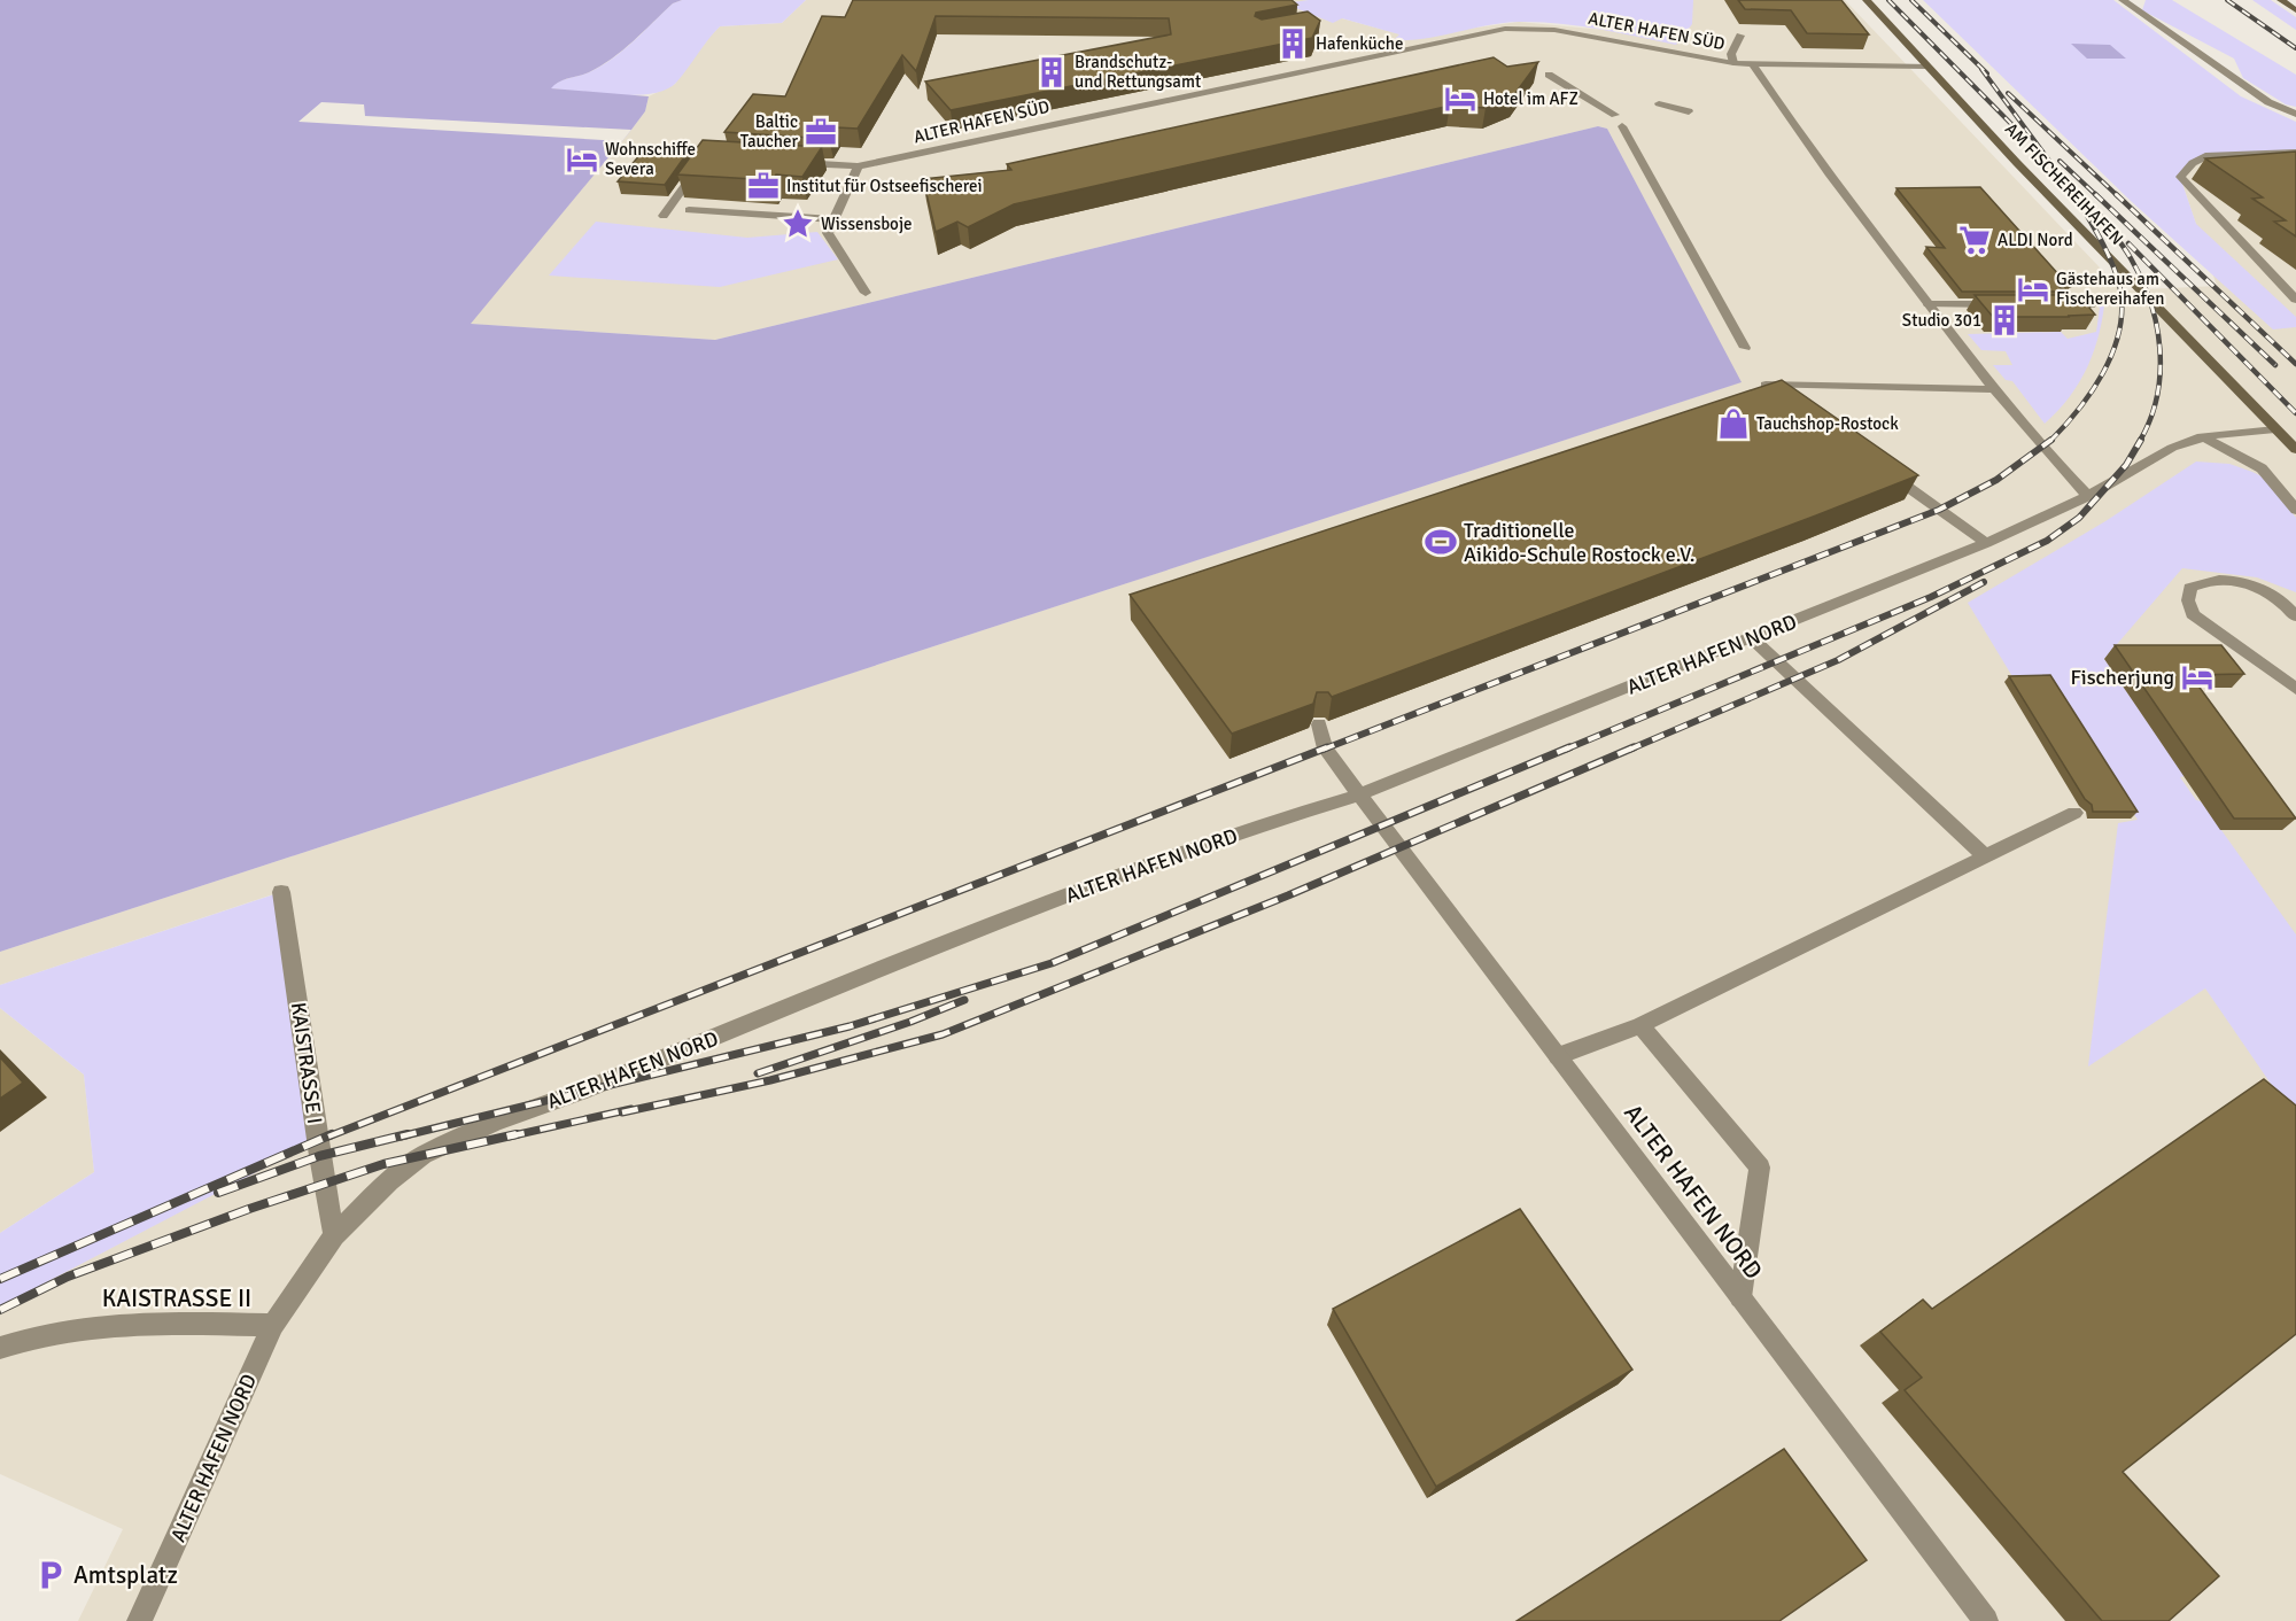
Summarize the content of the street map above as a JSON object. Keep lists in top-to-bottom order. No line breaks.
{"streets":{"street":["ALTER HAFEN SÜD","AM FISCHEREIHAFEN","ALTER HAFEN NORD","KAISTRASSE I","KAISTRASSE II"]},"crossings":[["ALTER HAFEN SÜD","AM FISCHEREIHAFEN"],["AM FISCHEREIHAFEN","ALTER HAFEN NORD"],["ALTER HAFEN NORD","KAISTRASSE I"],["ALTER HAFEN NORD","KAISTRASSE II"]],"places":{"building":["Hafenküche","Brandschutz- und Rettungsamt","Studio 301"],"hotel":["Hotel im AFZ","Wohnschiffe Severa","Gästehaus am Fischereihafen","Fischerjung"],"office":["Baltic Taucher","Institut für Ostseefischerei"],"place":["Wissensboje"],"supermarket":["ALDI Nord"],"shop":["Tauchshop-Rostock"],"sports":["Traditionelle Aikido-Schule Rostock e.V."],"parking":["Amtsplatz"]}}
